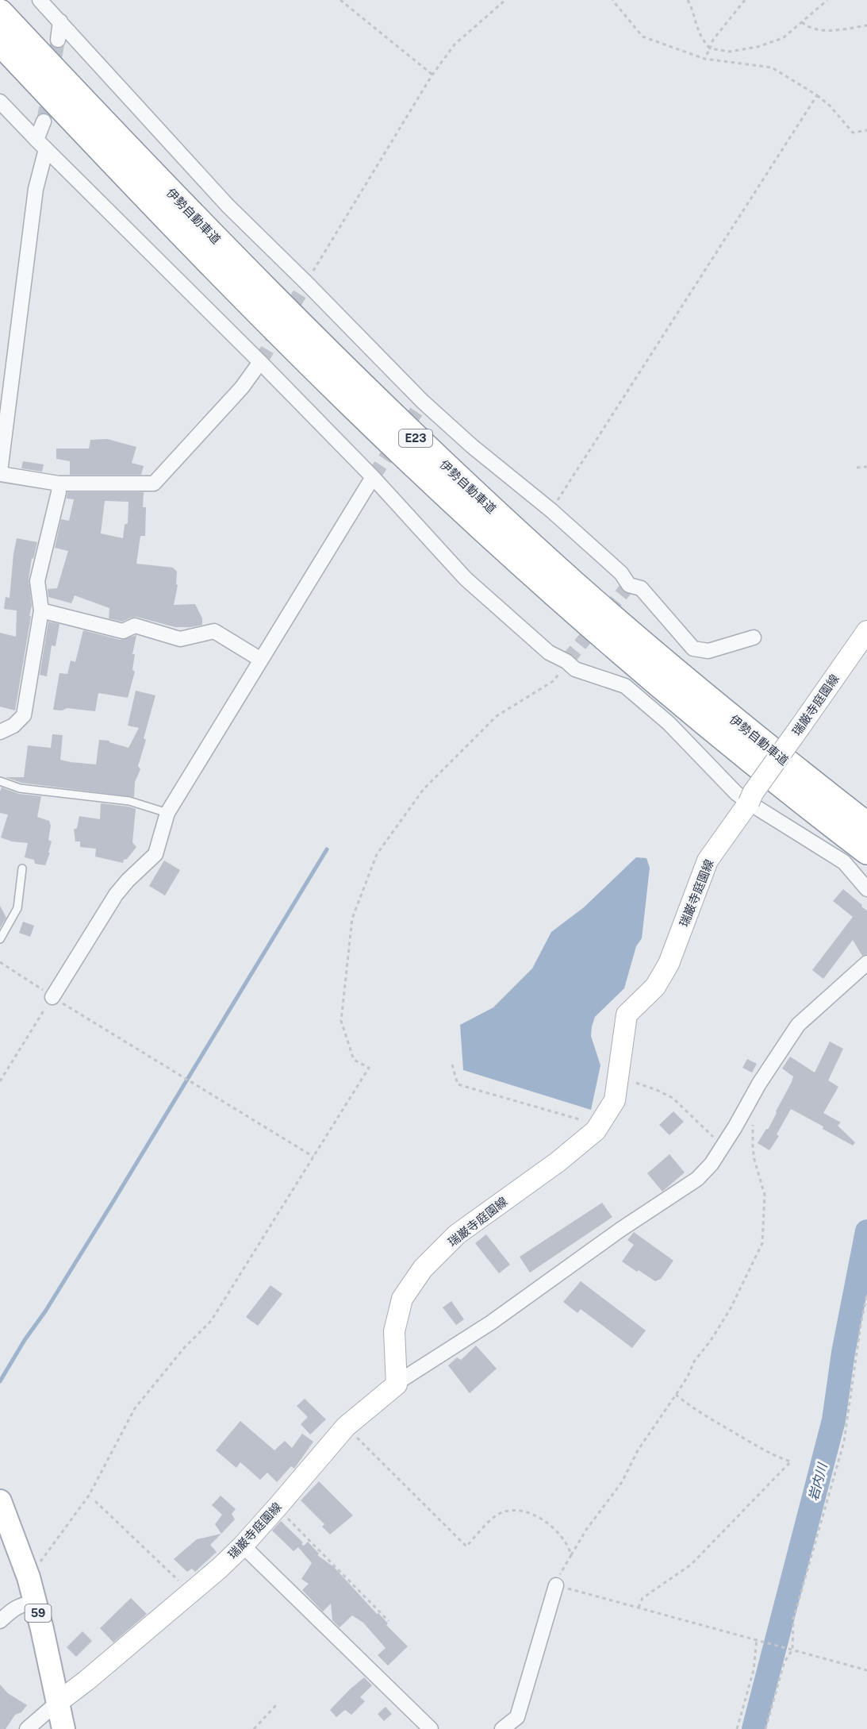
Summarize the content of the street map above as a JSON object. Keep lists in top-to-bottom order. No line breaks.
{"streets":{"highway":["伊勢自動車道","E23"],"main road":["瑞厳寺庭園線","瑞巌寺庭園線","59"]},"crossings":[["瑞厳寺庭園線","瑞巌寺庭園線"],["瑞巌寺庭園線","59"]],"water":["岩内川"]}
